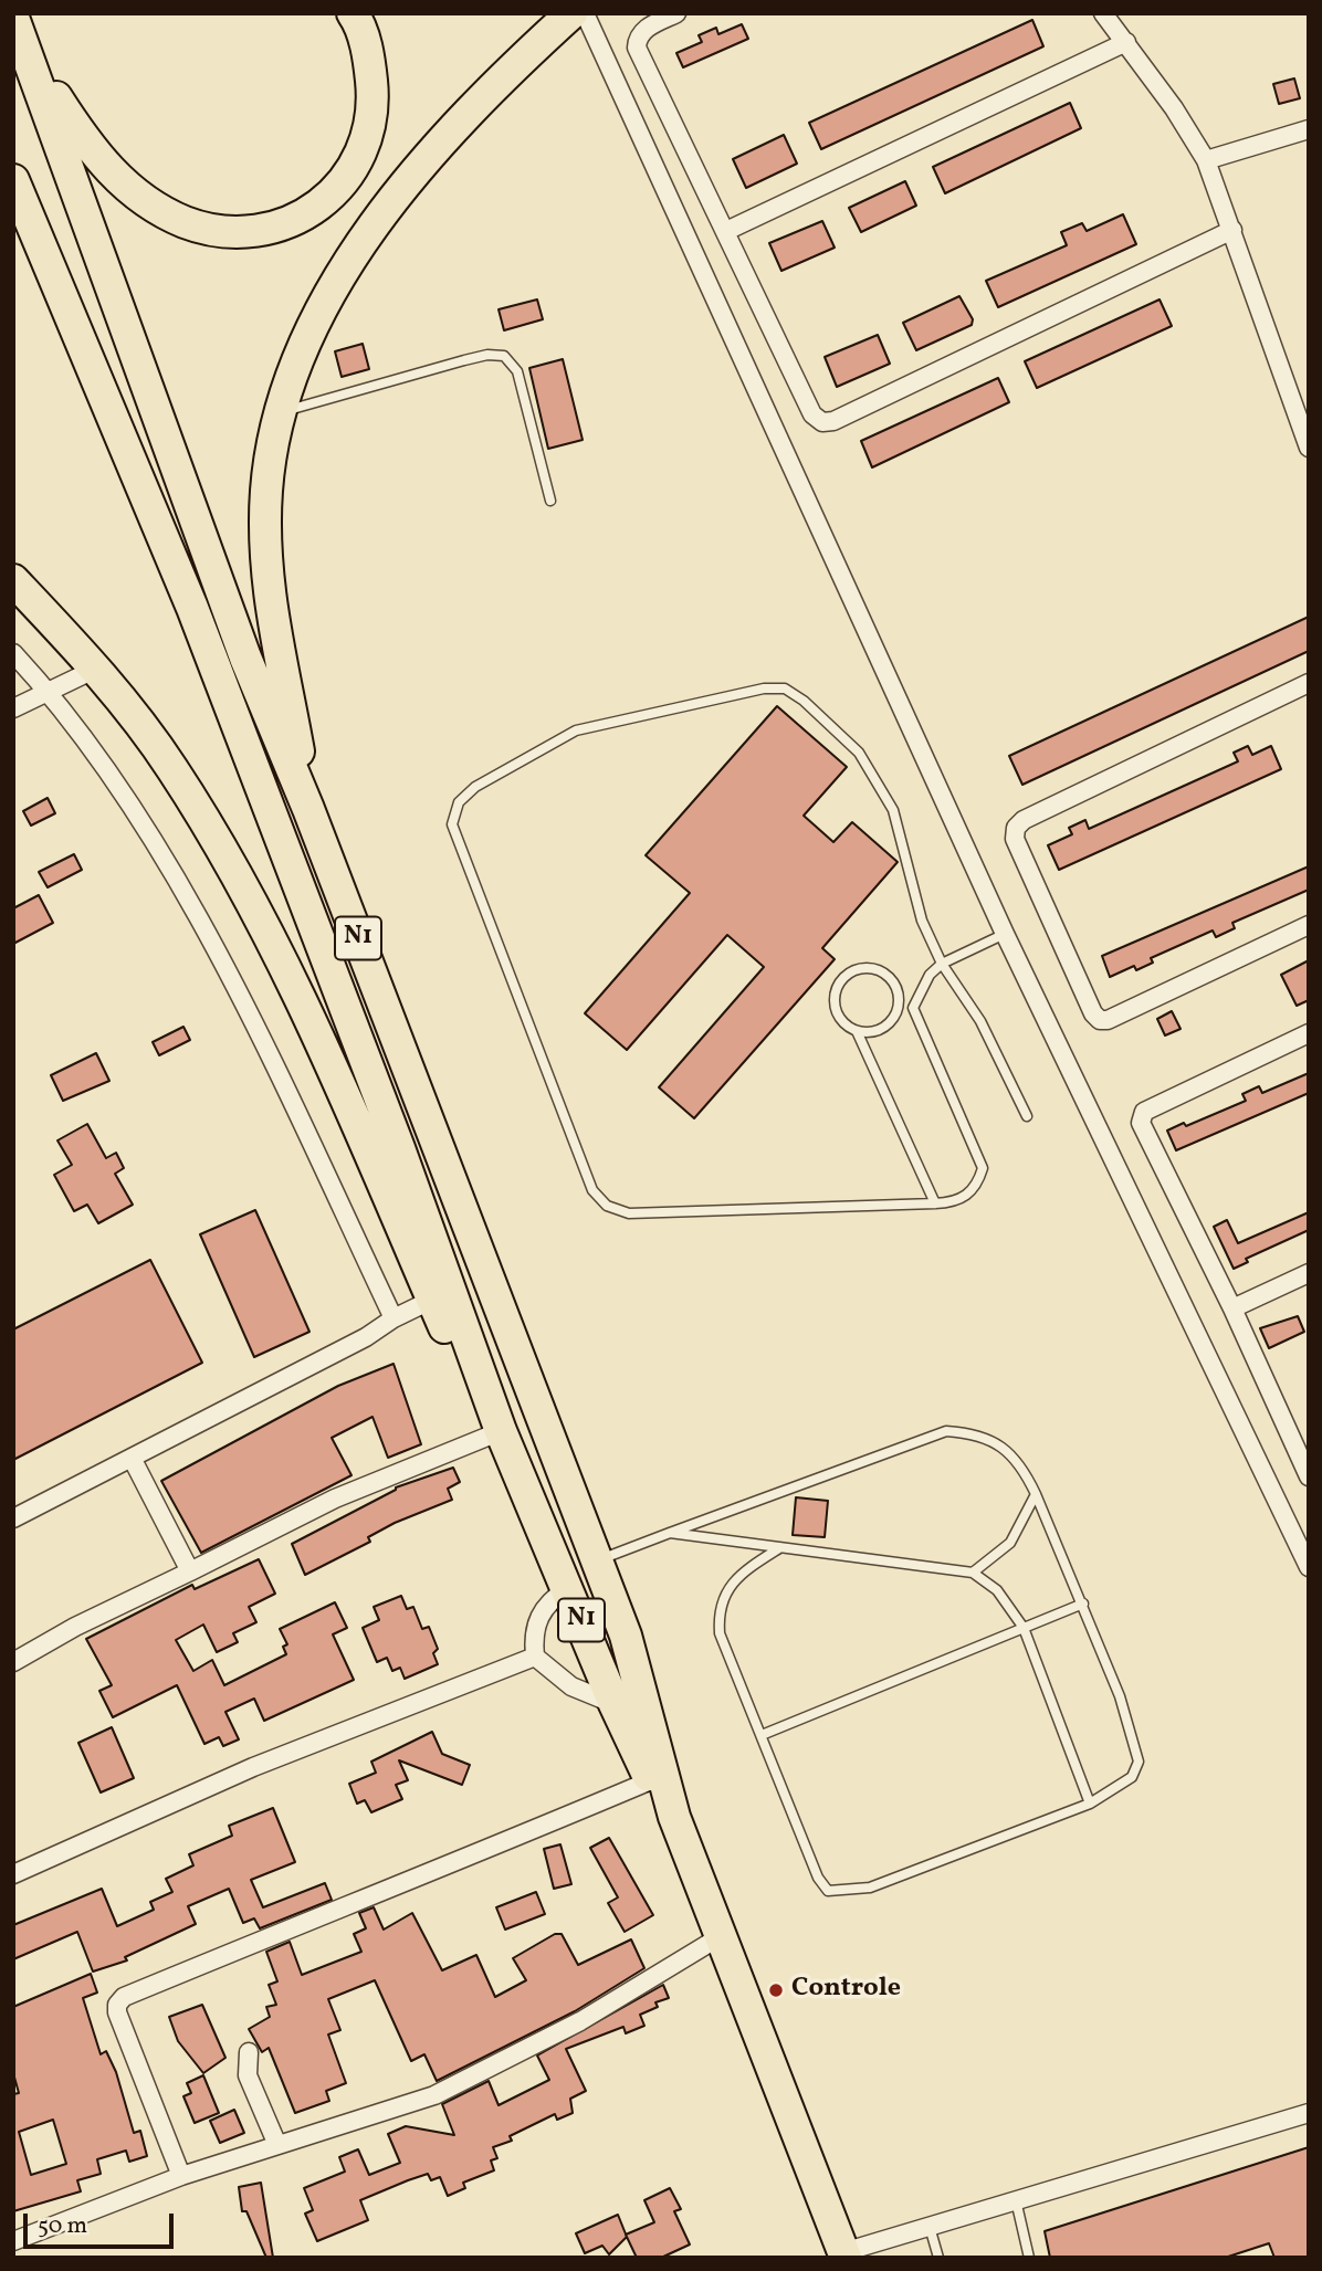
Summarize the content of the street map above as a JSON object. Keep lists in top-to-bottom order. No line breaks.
{"streets":{"highway":["N1"]},"places":["Controle"],"scale_bar":"50 m"}
